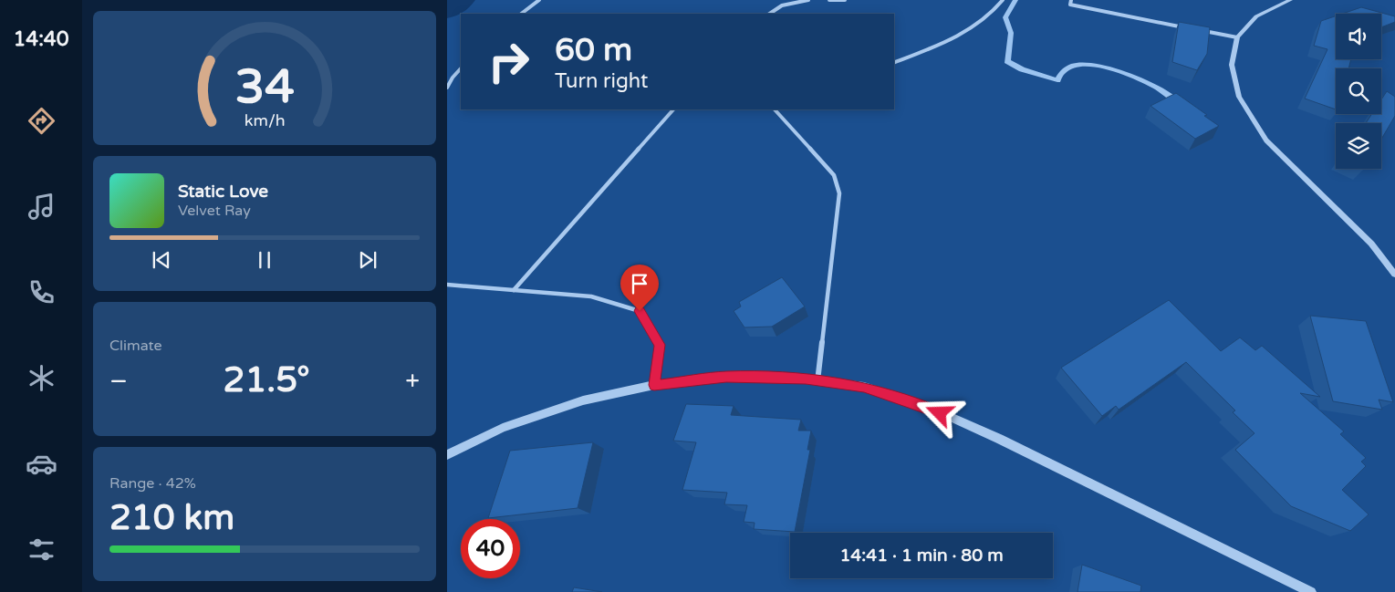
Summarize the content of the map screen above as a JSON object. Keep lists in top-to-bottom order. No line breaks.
{"page":{"tabs":"14:40","turn":["60 m","Turn right"],"song":["Static Love","Velvet Ray"],"tile":["Climate",["Range · 42%","210 km"]],"heat":["−","21.5°","+"],"limit":"40","trip":"14:41 · 1 min · 80 m","gauge":["34","km/h"]}}
